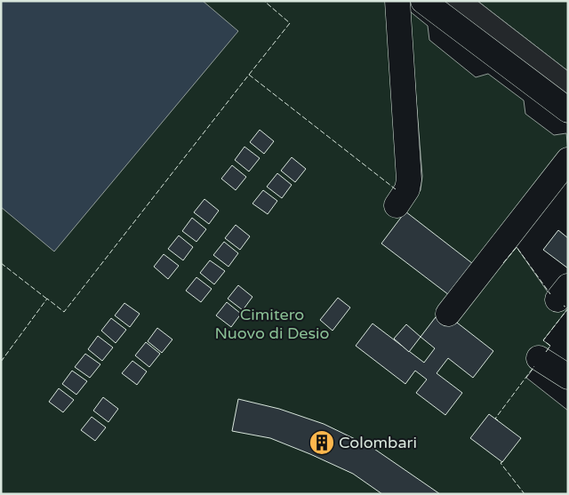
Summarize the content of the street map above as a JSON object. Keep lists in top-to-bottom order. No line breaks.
{"parks":["Cimitero Nuovo di Desio"],"places":{"building":["Colombari"]}}
